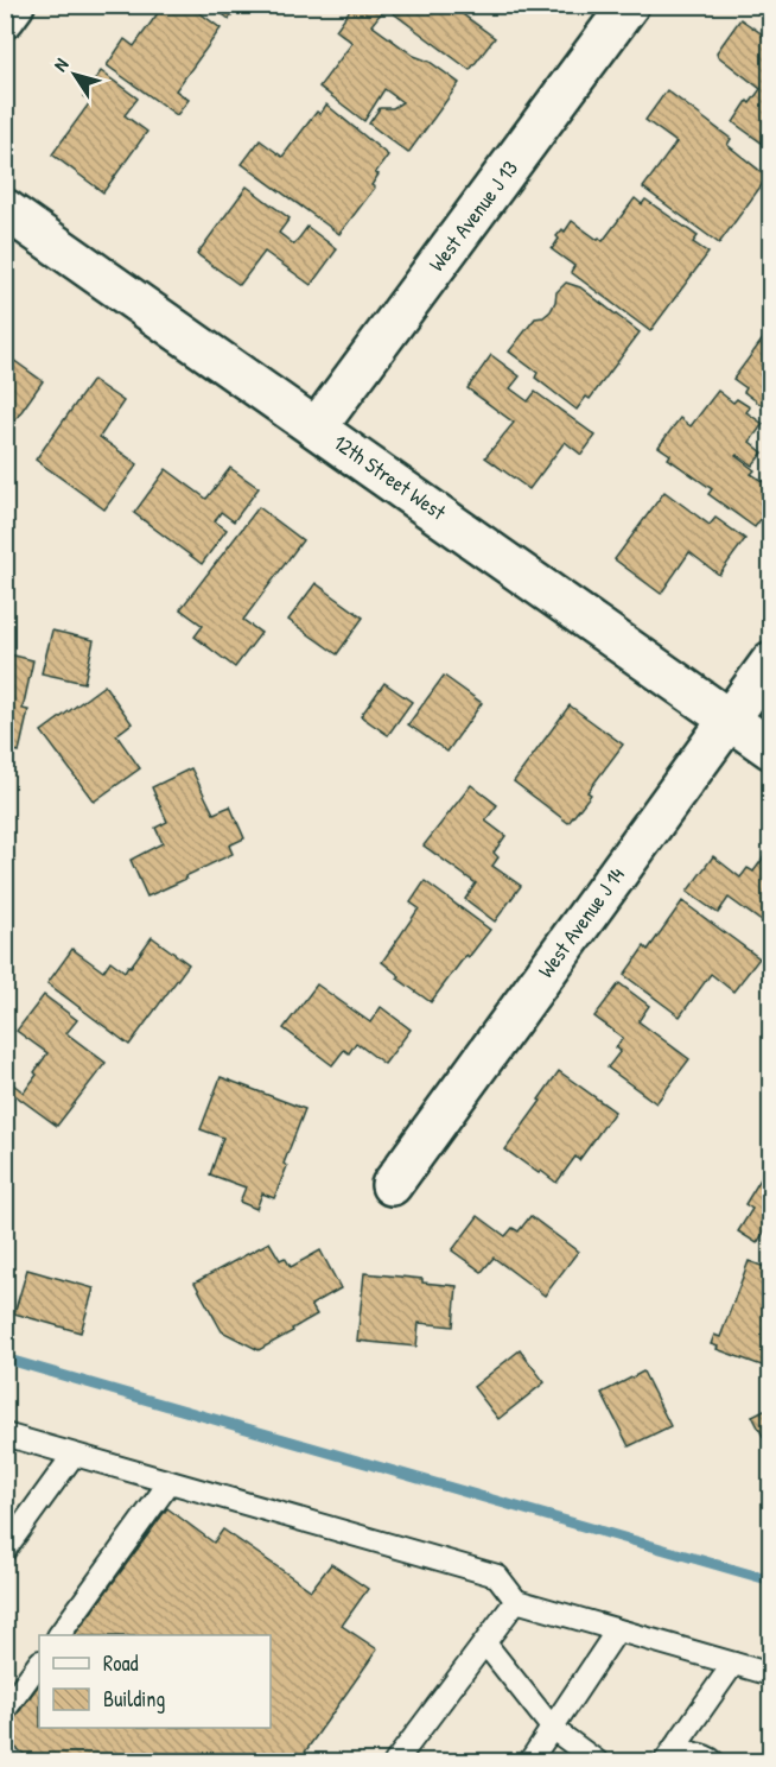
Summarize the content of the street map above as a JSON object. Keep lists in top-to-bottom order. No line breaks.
{"streets":{"street":["West Avenue J 13","12th Street West","West Avenue J 14"]},"crossings":[["West Avenue J 13","12th Street West"],["12th Street West","West Avenue J 14"]],"legend":["Road","Building"],"north":"top left"}
